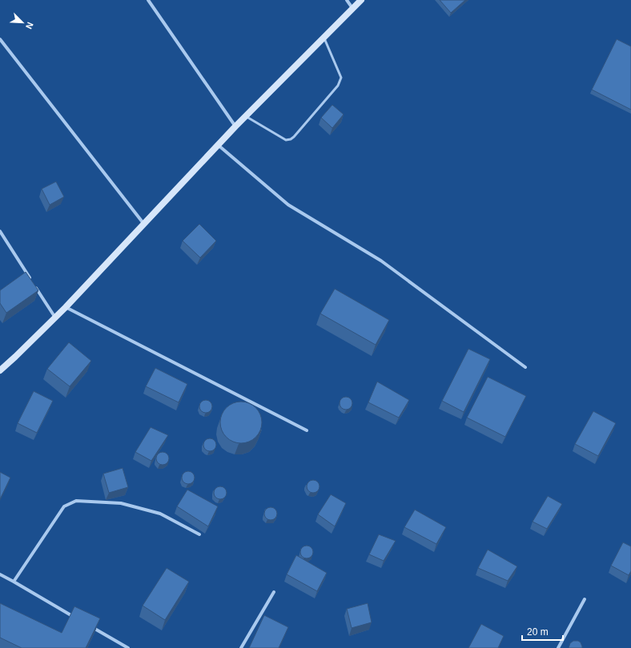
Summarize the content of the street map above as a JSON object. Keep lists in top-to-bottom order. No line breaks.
{"scale_bar":"20 m","north":"bottom right"}
